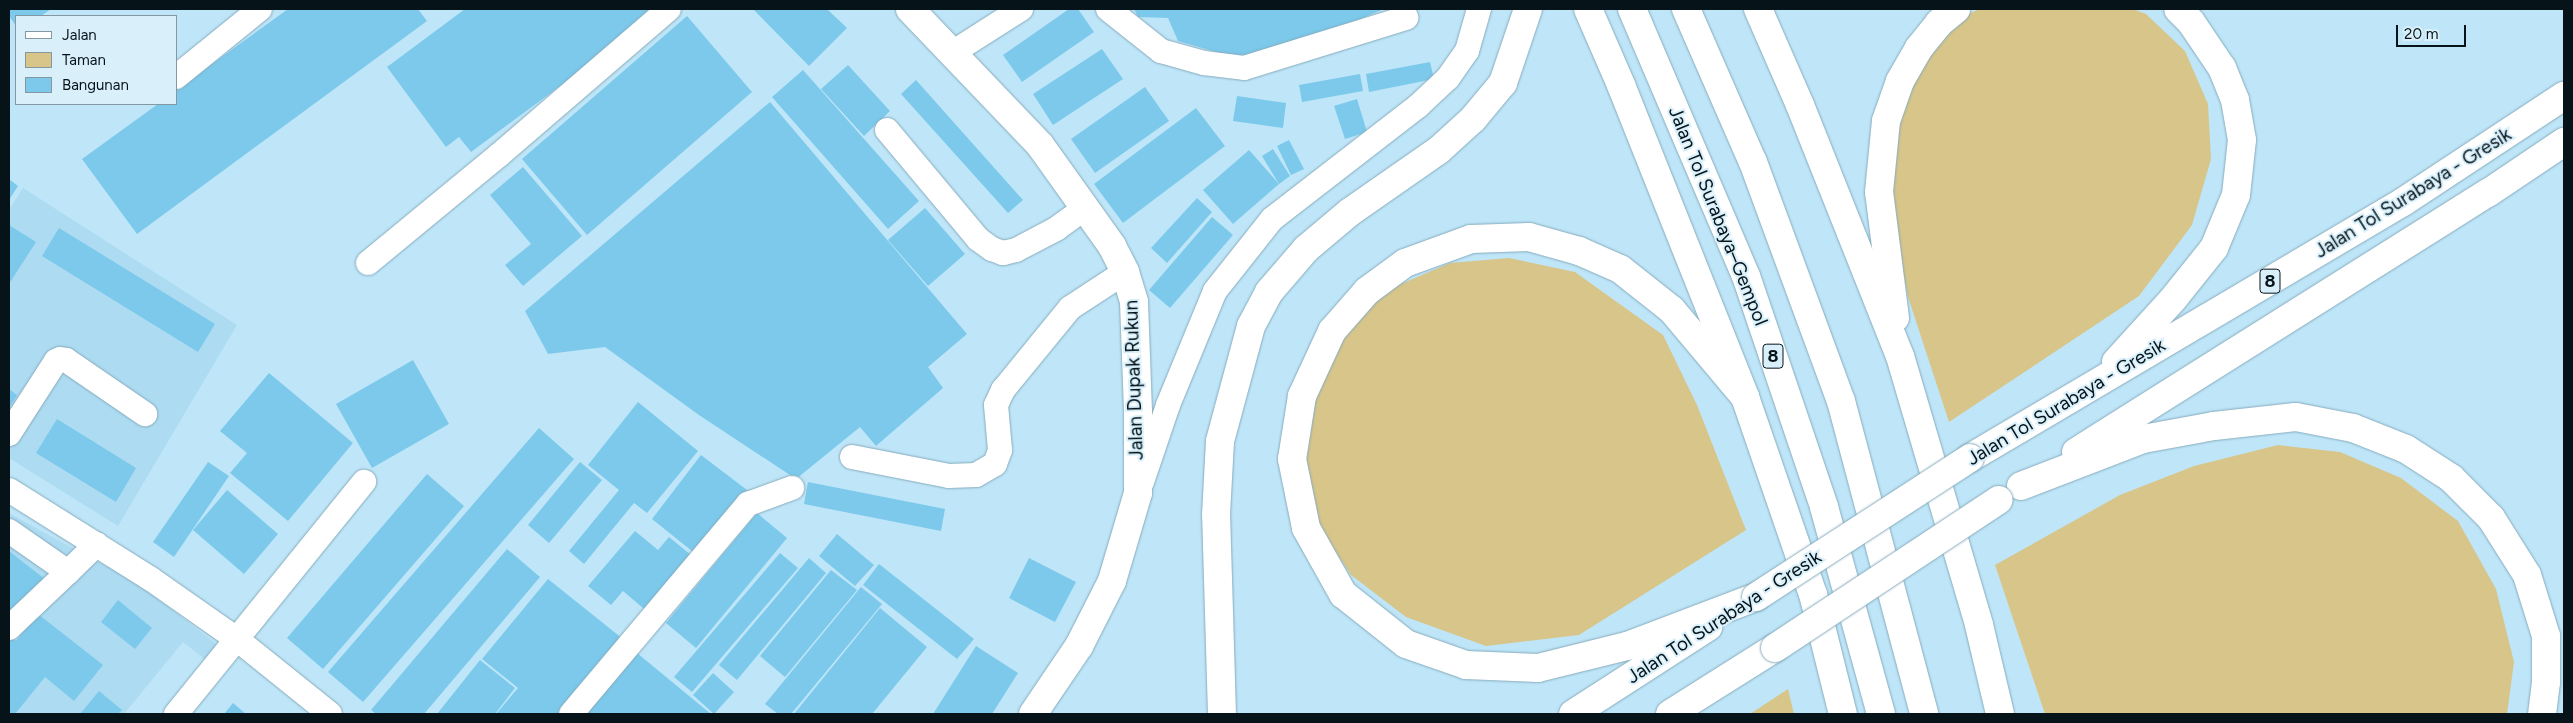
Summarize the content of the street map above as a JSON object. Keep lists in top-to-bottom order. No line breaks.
{"streets":{"main road":["Jalan Tol Surabaya - Gresik","Jalan Tol Surabaya–Gempol","8","Jalan Dupak Rukun"]},"legend":["Jalan","Taman","Bangunan"],"scale_bar":"20 m"}
